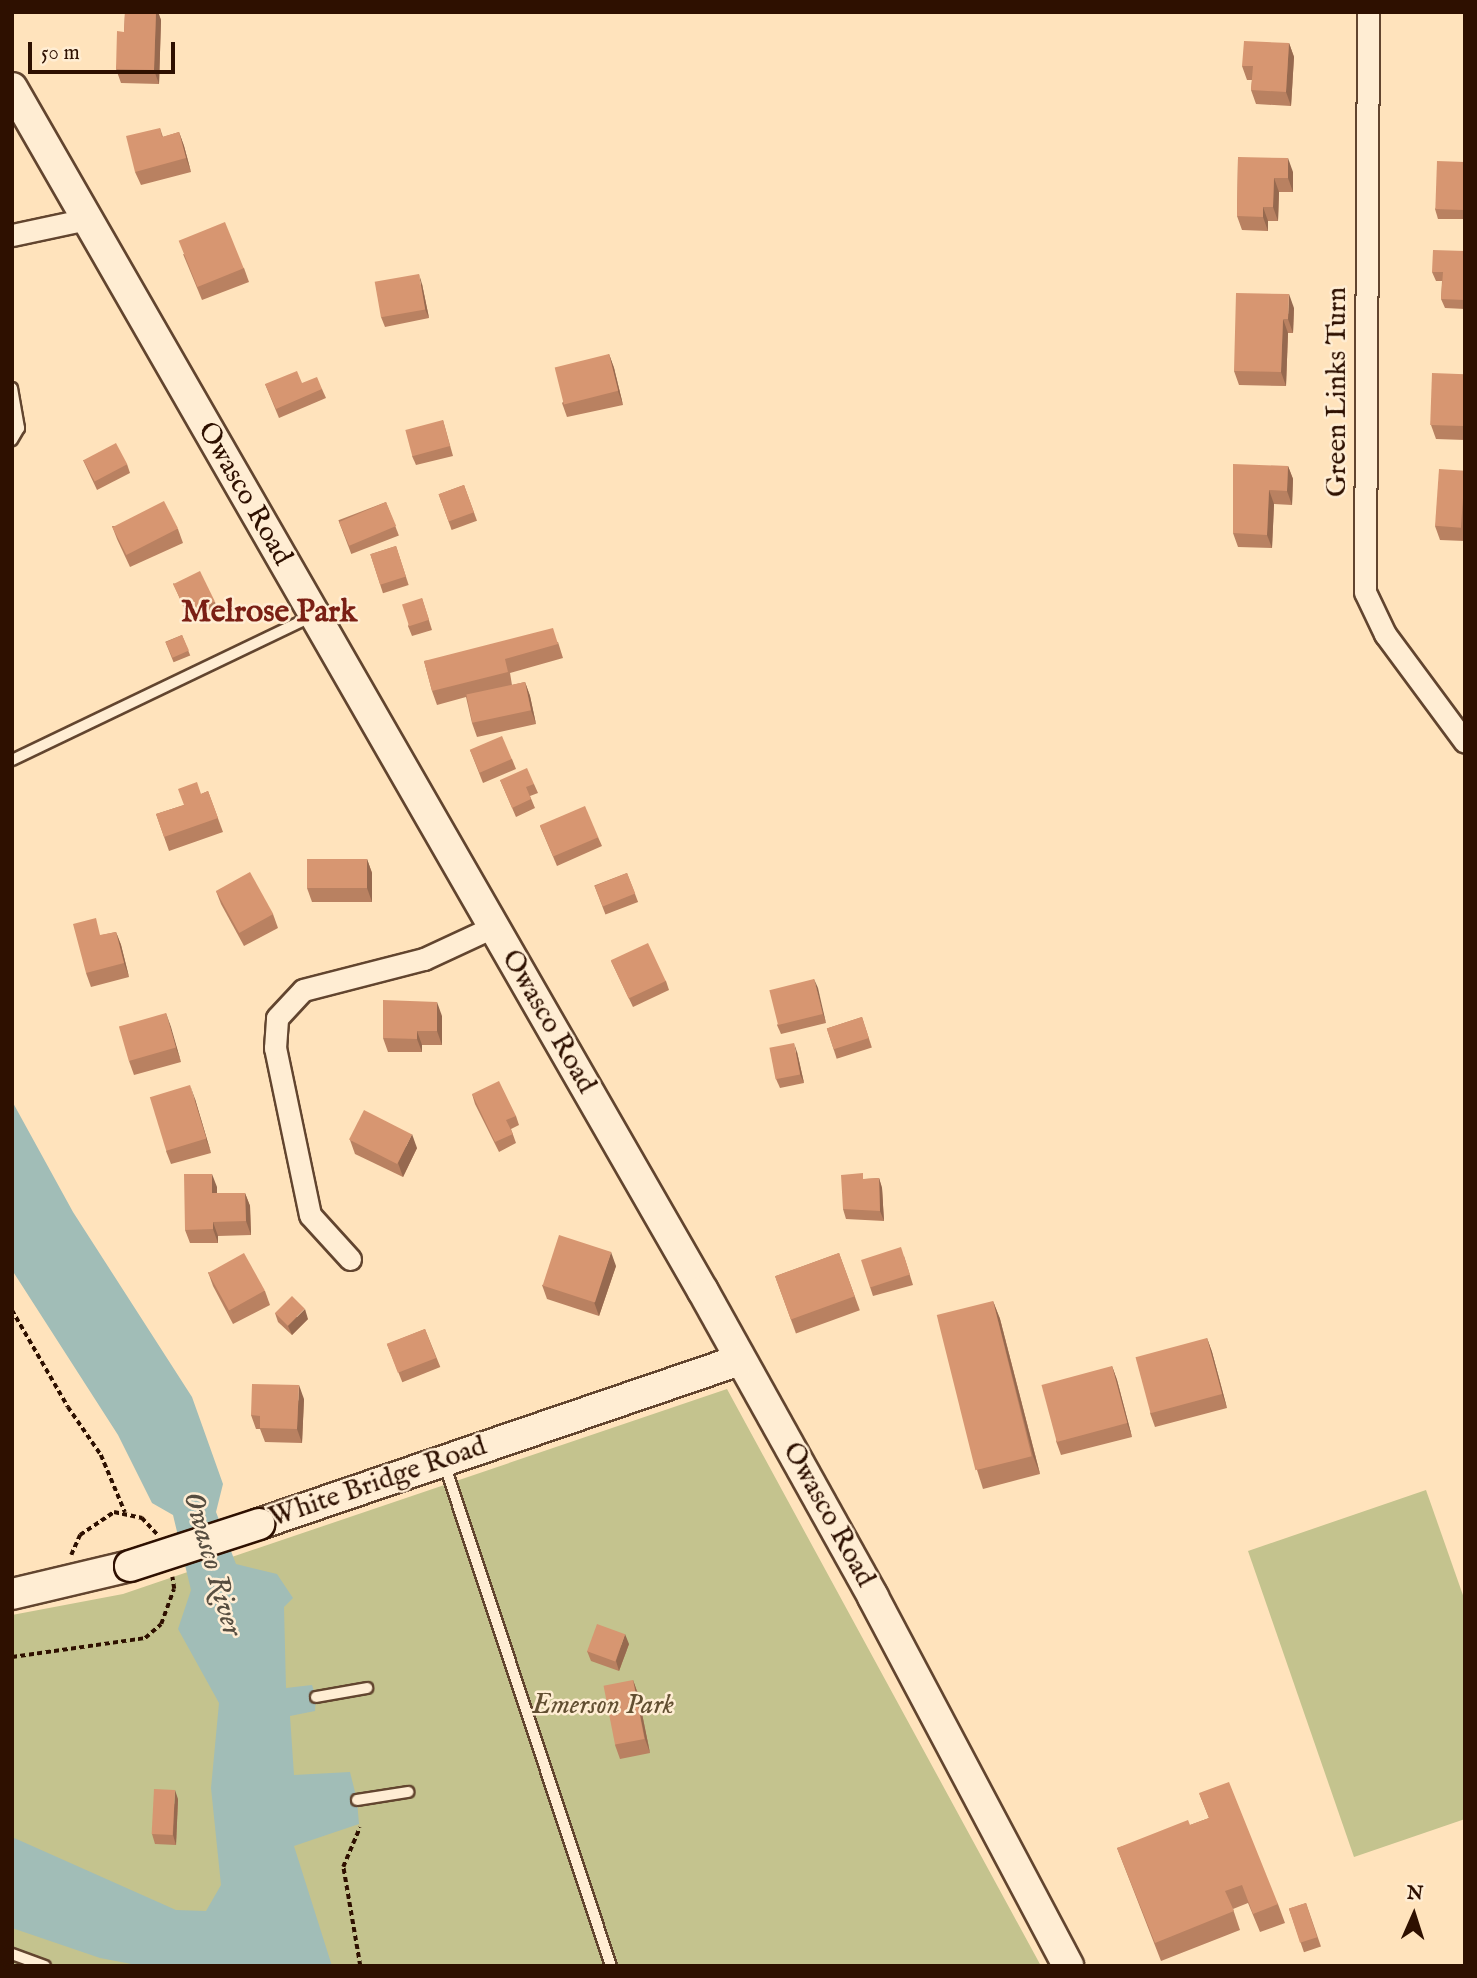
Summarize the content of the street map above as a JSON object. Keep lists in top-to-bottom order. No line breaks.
{"streets":{"main road":["Owasco Road","White Bridge Road"],"street":["Green Links Turn"]},"crossings":[["Owasco Road","White Bridge Road"]],"districts":["Melrose Park"],"water":["Owasco River"],"parks":["Emerson Park"],"scale_bar":"50 m","north":"top"}
